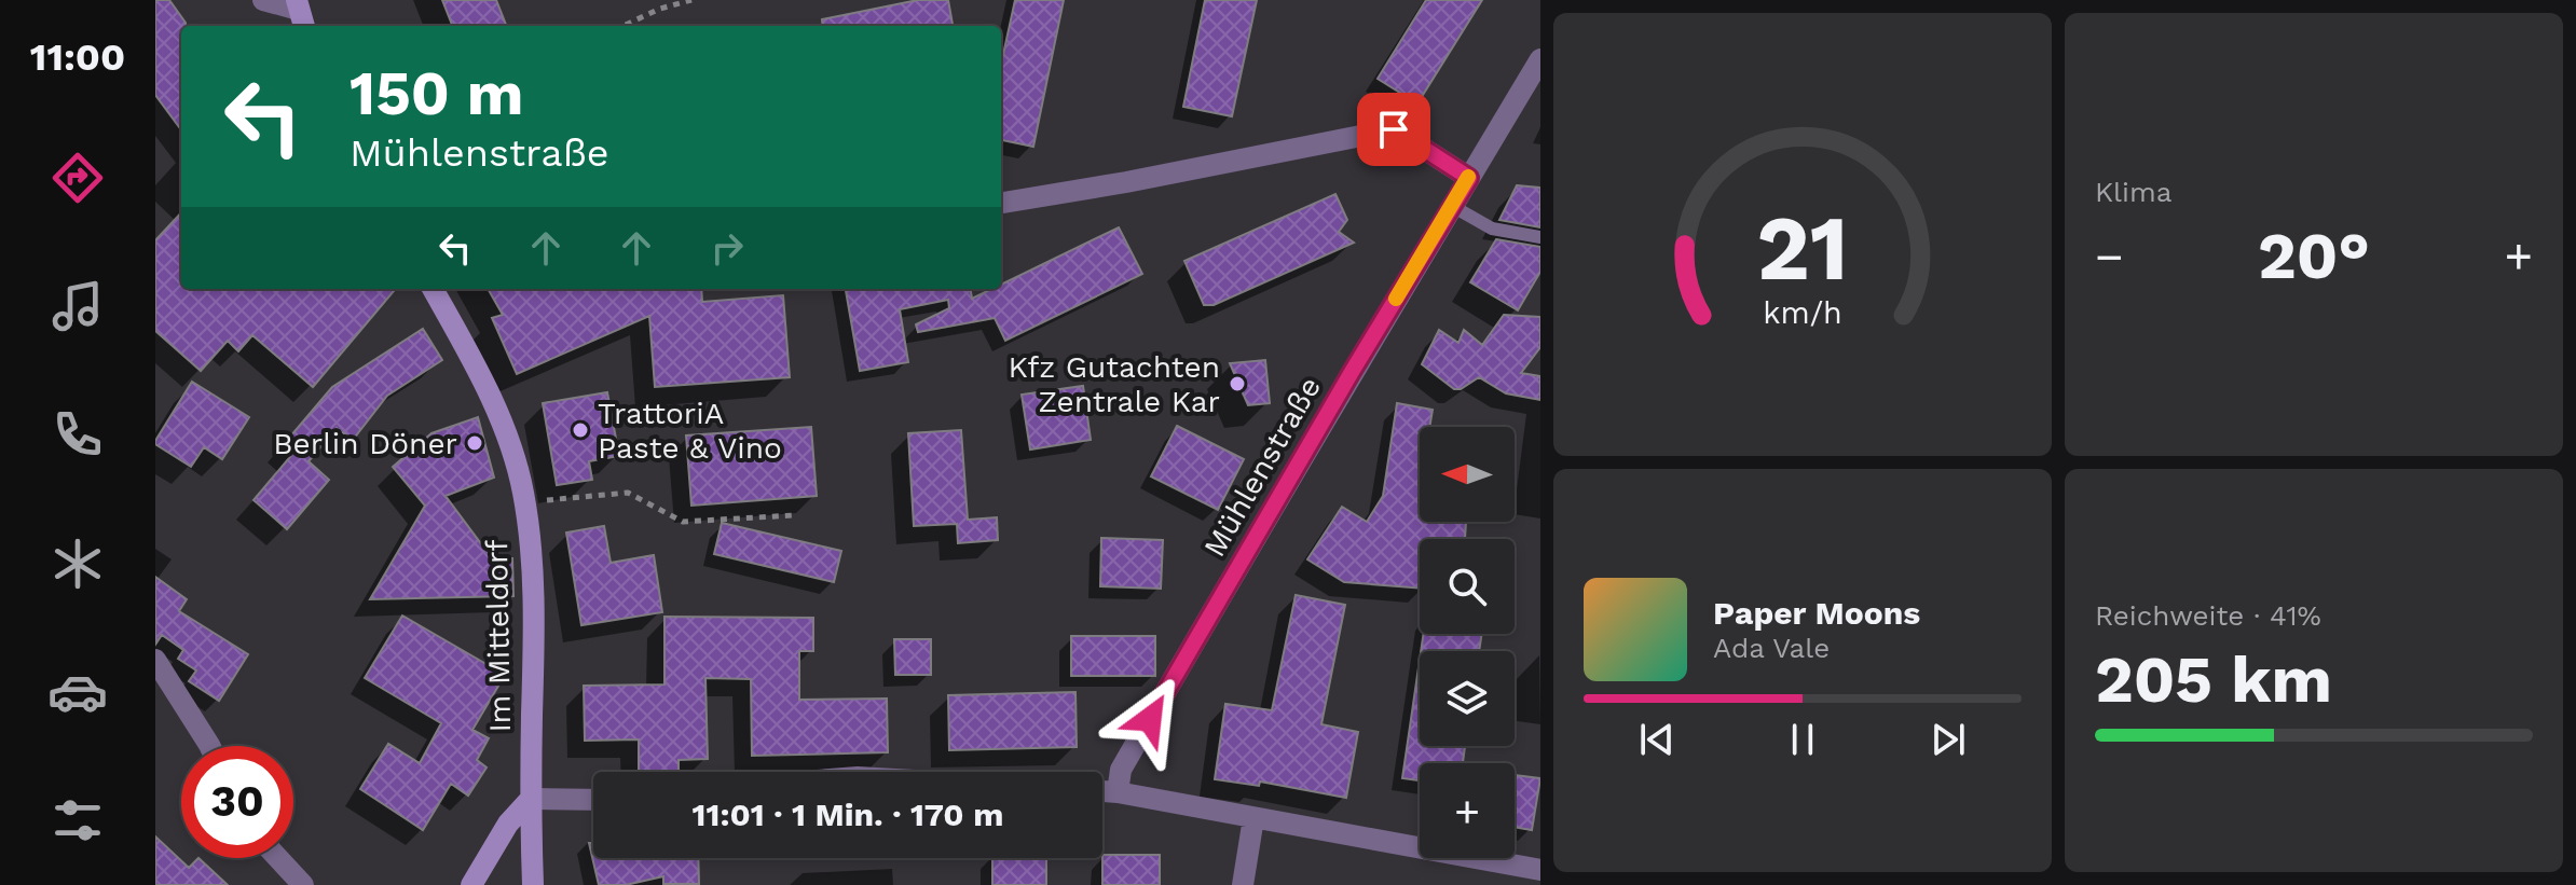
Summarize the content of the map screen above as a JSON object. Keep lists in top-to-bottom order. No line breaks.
{"streets":{"main road":["Im Mitteldorf"],"street":["Mühlenstraße"]},"places":["Kfz Gutachten Zentrale Kar","TrattoriA Paste & Vino","Berlin Döner"],"north":"left","page":{"tabs":"11:00","tile":["Klima",["Reichweite · 41%","205 km"]],"turn":["150 m","Mühlenstraße"],"heat":["−","20°","+"],"map_buttons":"+","song":["Paper Moons","Ada Vale"],"limit":"30","trip":"11:01 · 1 Min. · 170 m","gauge":["21","km/h"]}}
